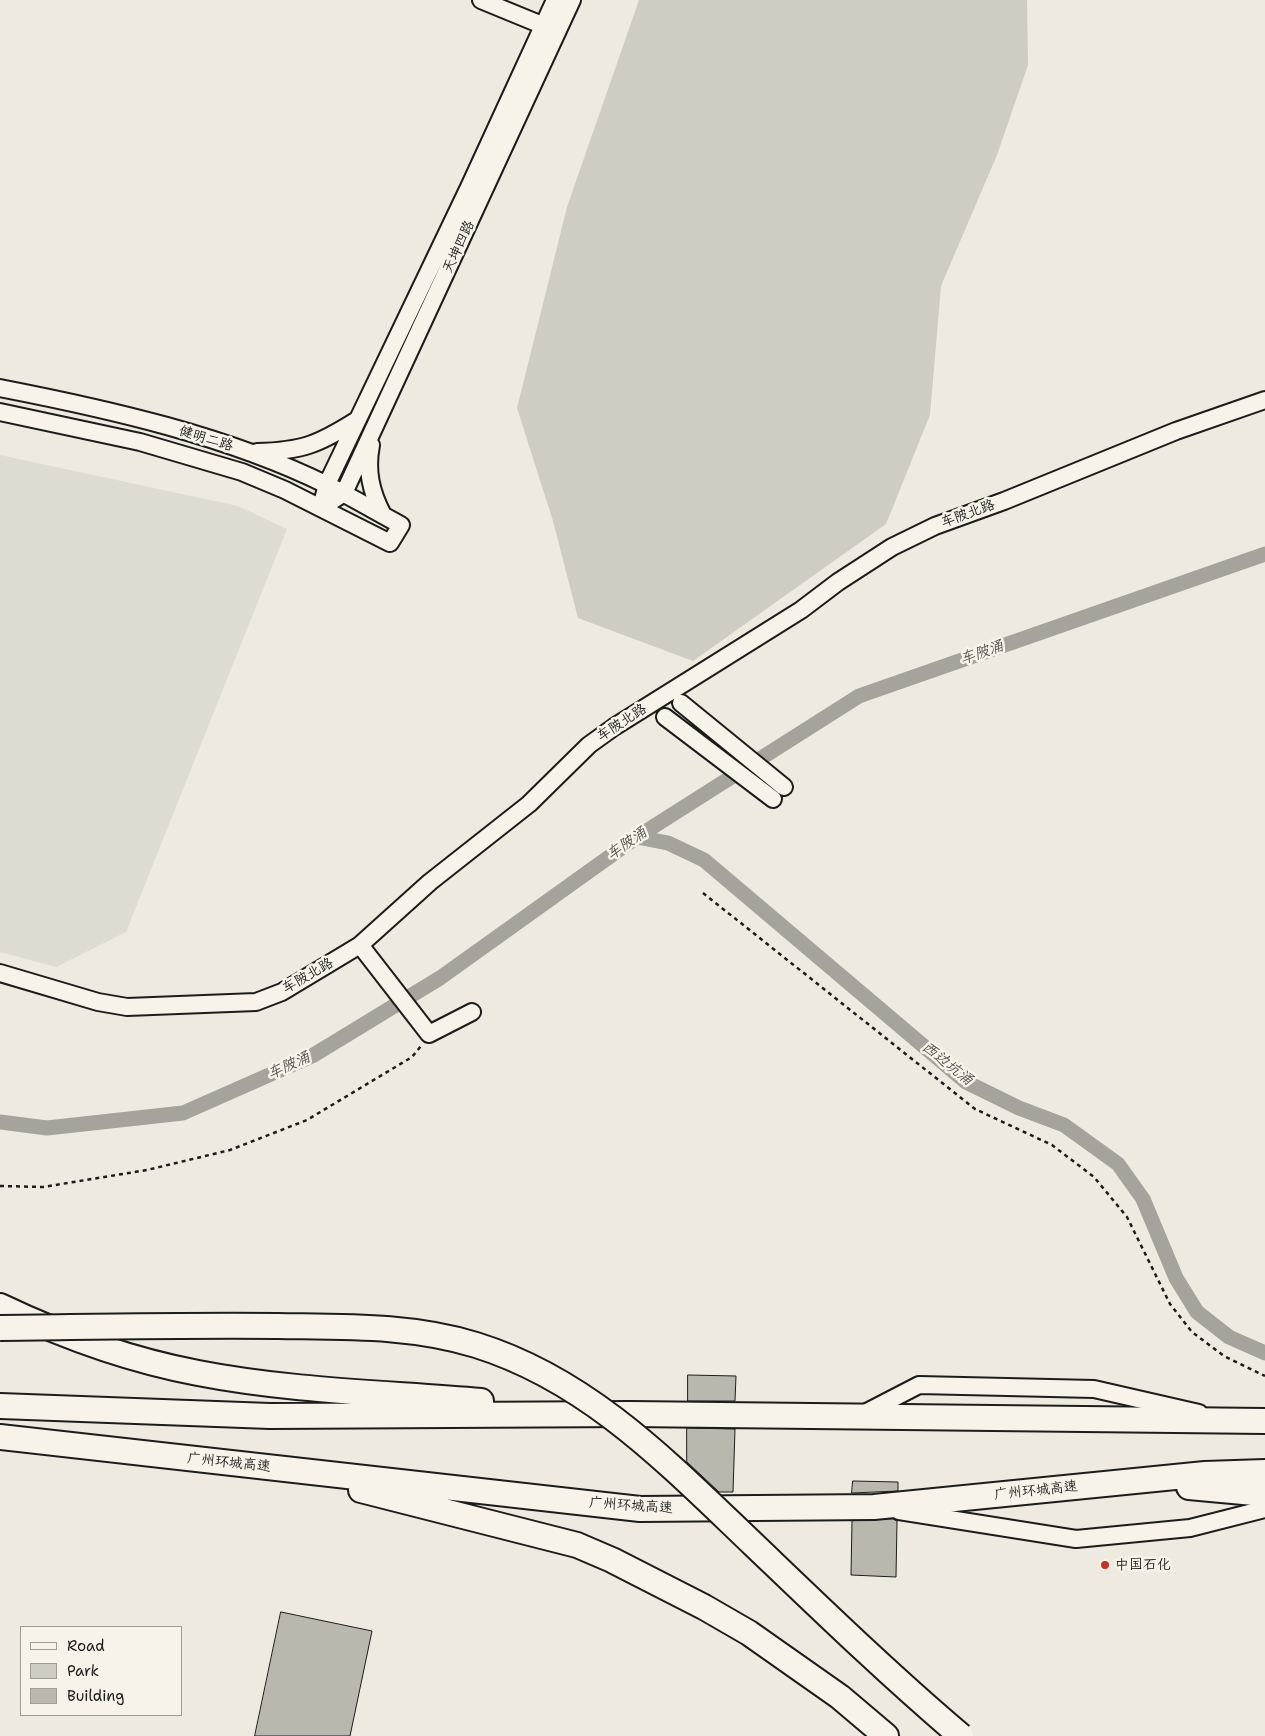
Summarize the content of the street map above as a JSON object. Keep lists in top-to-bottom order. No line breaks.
{"streets":{"highway":["广州环城高速"],"street":["天坤四路","健明二路","车陂北路"]},"crossings":[["天坤四路","健明二路"]],"water":["车陂涌","西边坑涌"],"places":["中国石化"],"legend":["Road","Park","Building"]}
